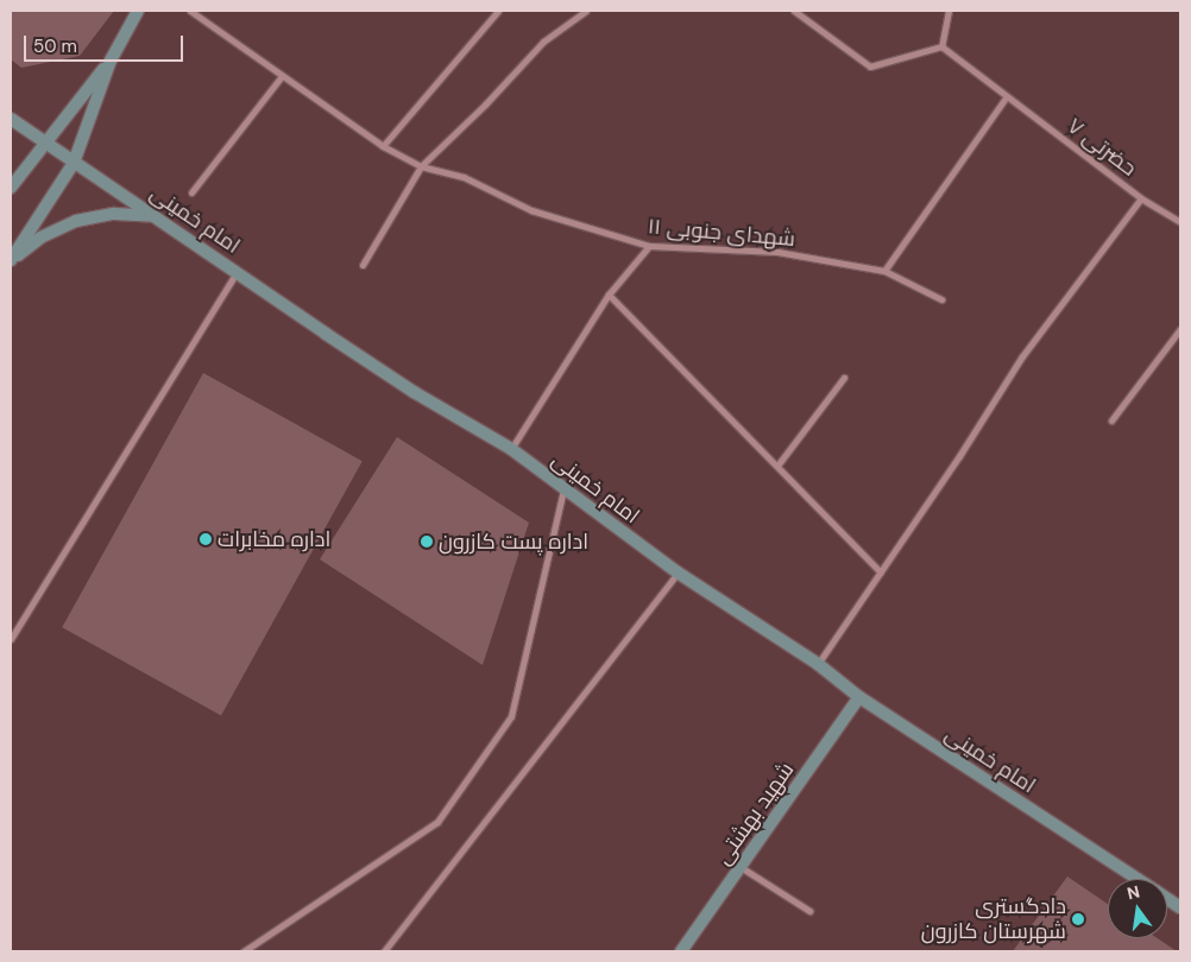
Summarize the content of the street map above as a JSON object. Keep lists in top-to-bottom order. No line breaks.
{"streets":{"main road":["امام خمینی","شهید بهشتی"],"street":["حضرتی ۷","۱۱ شهدای جنوبی"]},"crossings":[["امام خمینی","شهید بهشتی"]],"places":["اداره مخابرات","اداره پست کازرون","دادگستری شهرستان کازرون"],"scale_bar":"50 m","north":"top"}
